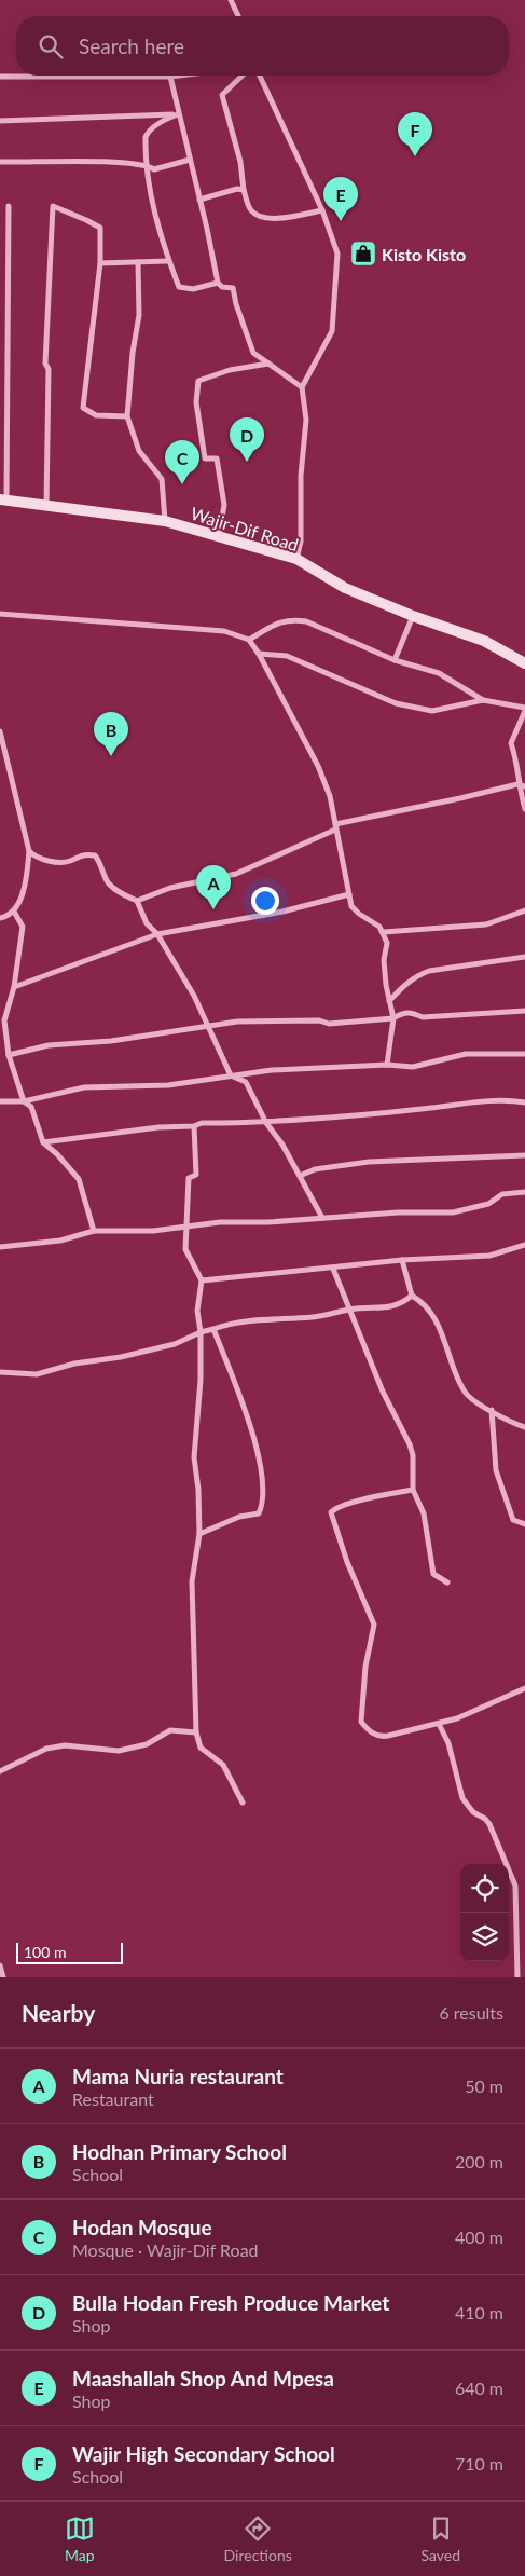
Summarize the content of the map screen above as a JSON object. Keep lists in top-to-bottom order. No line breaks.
{"streets":{"main road":["Wajir-Dif Road"]},"places":{"shop":["Kisto Kisto"]},"scale_bar":"100 m","page":{"search":"Search here","pins":["F","E","D","C","B","A"],"scale":"100 m","heading":["Nearby","6 results"],"list":[{"mark":"A","name":"Mama Nuria restaurant","note":"Restaurant","value":"50 m"},{"mark":"B","name":"Hodhan Primary School","note":"School","value":"200 m"},{"mark":"C","name":"Hodan Mosque","note":"Mosque · Wajir-Dif Road","value":"400 m"},{"mark":"D","name":"Bulla Hodan Fresh Produce Market","note":"Shop","value":"410 m"},{"mark":"E","name":"Maashallah Shop And Mpesa","note":"Shop","value":"640 m"},{"mark":"F","name":"Wajir High Secondary School","note":"School","value":"710 m"}],"nav":["Map","Directions","Saved"]}}
